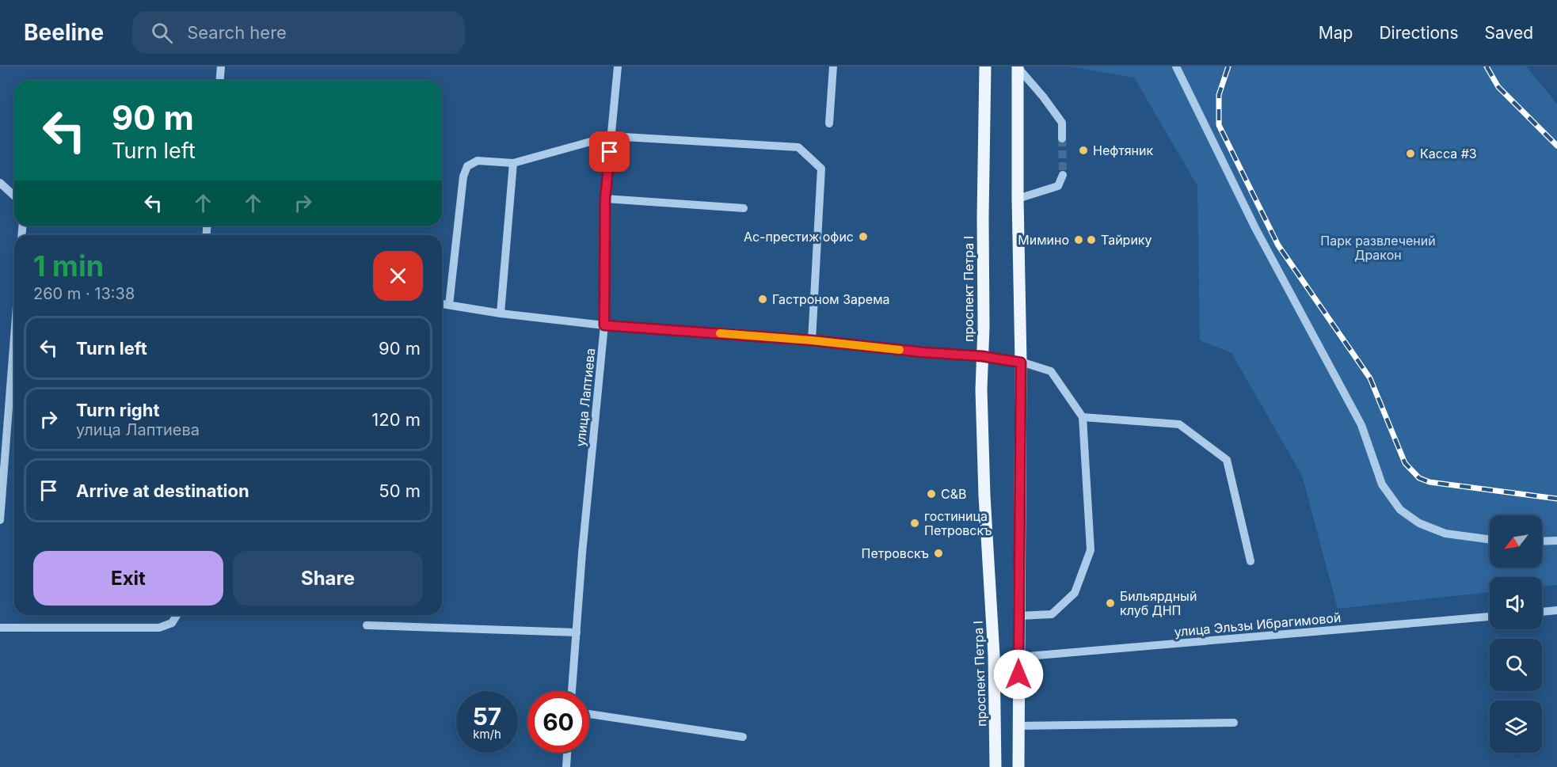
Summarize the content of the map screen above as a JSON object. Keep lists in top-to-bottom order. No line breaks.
{"streets":{"main road":["проспект Петра I"],"street":["улица Лаптиева","улица Эльзы Ибрагимовой"]},"parks":["Парк развлечений Дракон"],"places":["Нефтяник","Касса #3","Ас-престиж офис","Мимино","Тайрику","Гастроном Зарема","С&В","гостиница Петровскъ","Петровскъ","Бильярдный клуб ДНП"],"north":"bottom left","page":{"header":"Beeline","search":"Search here","nav":["Map","Directions","Saved"],"turn":["90 m","Turn left"],"heading":["1 min","260 m · 13:38"],"list":[{"name":"Turn left","value":"90 m"},{"name":"Turn right","note":"улица Лаптиева","value":"120 m"},{"name":"Arrive at destination","value":"50 m"}],"buttons":["Exit","Share"],"speed":"57 km/h","limit":"60"}}
